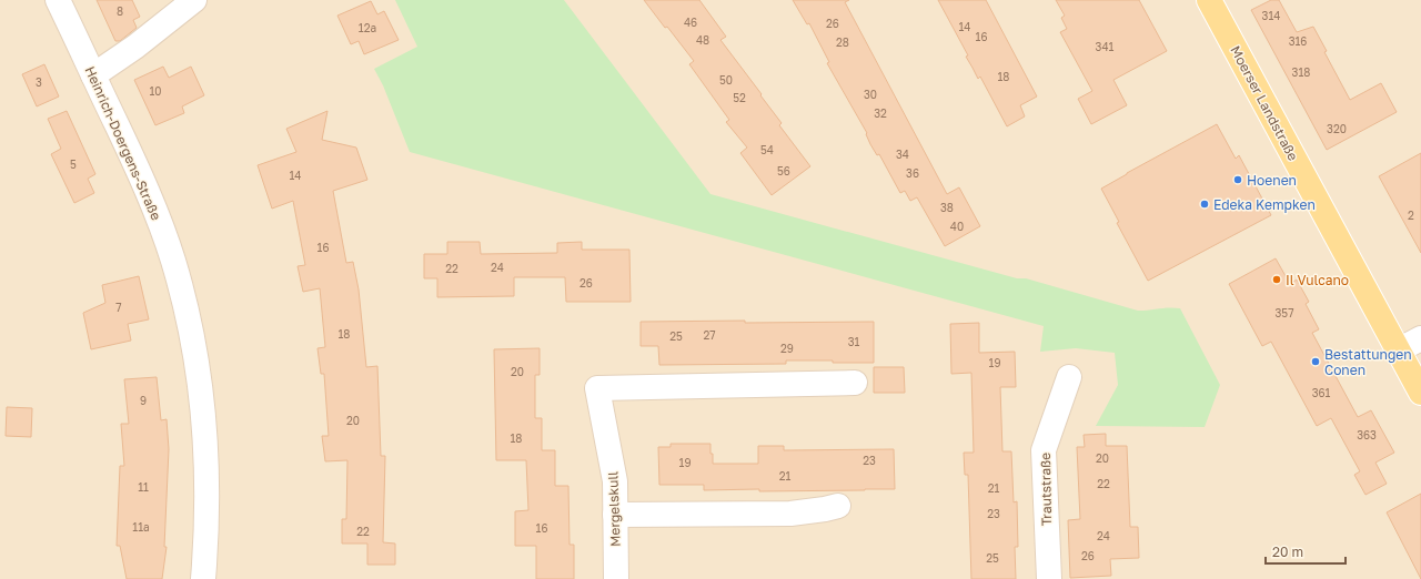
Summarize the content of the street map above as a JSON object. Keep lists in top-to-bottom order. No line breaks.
{"streets":{"main road":["Moerser Landstraße"],"street":["Heinrich-Doergens-Straße","Trautstraße","Mergelskull"]},"places":["Hoenen","Edeka Kempken","Il Vulcano","Bestattungen Conen"],"house_numbers":["8","314","46","26","14","12a","16","48","316","28","341","318","18","50","3","10","30","52","32","320","54","34","5","56","36","14","38","2","40","16","24","22","26","7","357","18","27","25","31","29","19","20","361","9","20","363","18","20","23","19","21","22","11","21","23","11a","16","22","24","26","25"],"scale_bar":"20 m"}
